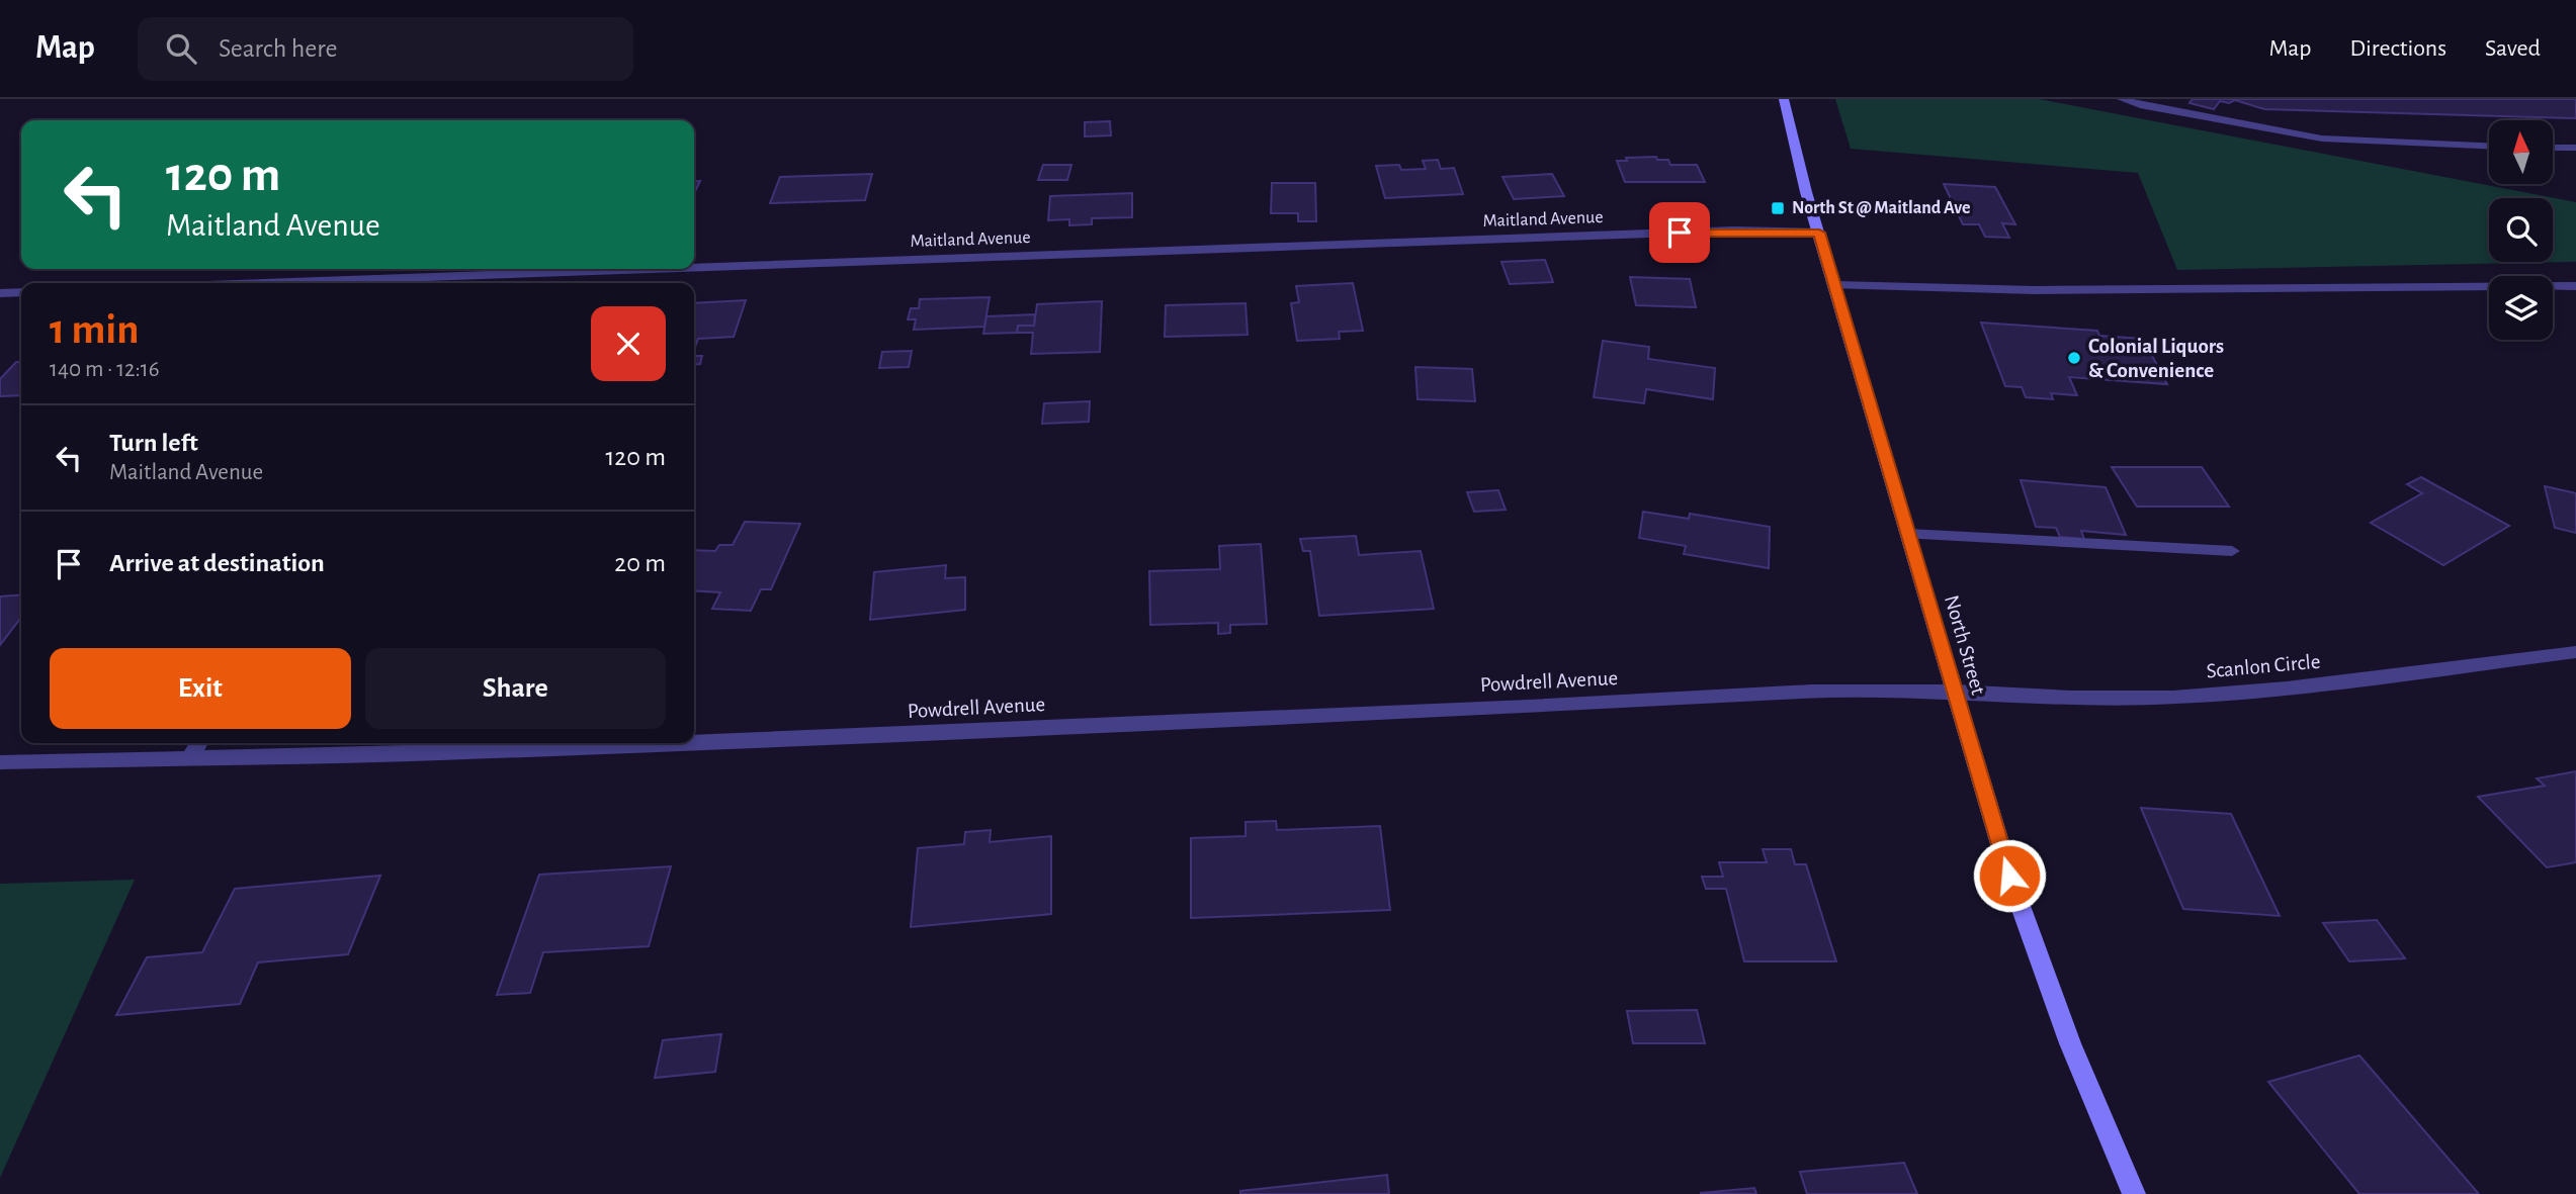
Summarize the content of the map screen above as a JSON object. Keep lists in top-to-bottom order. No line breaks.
{"streets":{"main road":["North Street"],"street":["Maitland Avenue","Scanlon Circle","Powdrell Avenue"]},"crossings":[["Maitland Avenue","North Street"],["North Street","Scanlon Circle"],["North Street","Powdrell Avenue"],["Scanlon Circle","Powdrell Avenue"]],"places":{"transit":["North St @ Maitland Ave"],"other":["Colonial Liquors & Convenience"]},"north":"top","page":{"header":"Map","search":"Search here","nav":["Map","Directions","Saved"],"turn":["120 m","Maitland Avenue"],"heading":["1 min","140 m · 12:16"],"list":[{"name":"Turn left","note":"Maitland Avenue","value":"120 m"},{"name":"Arrive at destination","value":"20 m"}],"buttons":["Exit","Share"]}}
